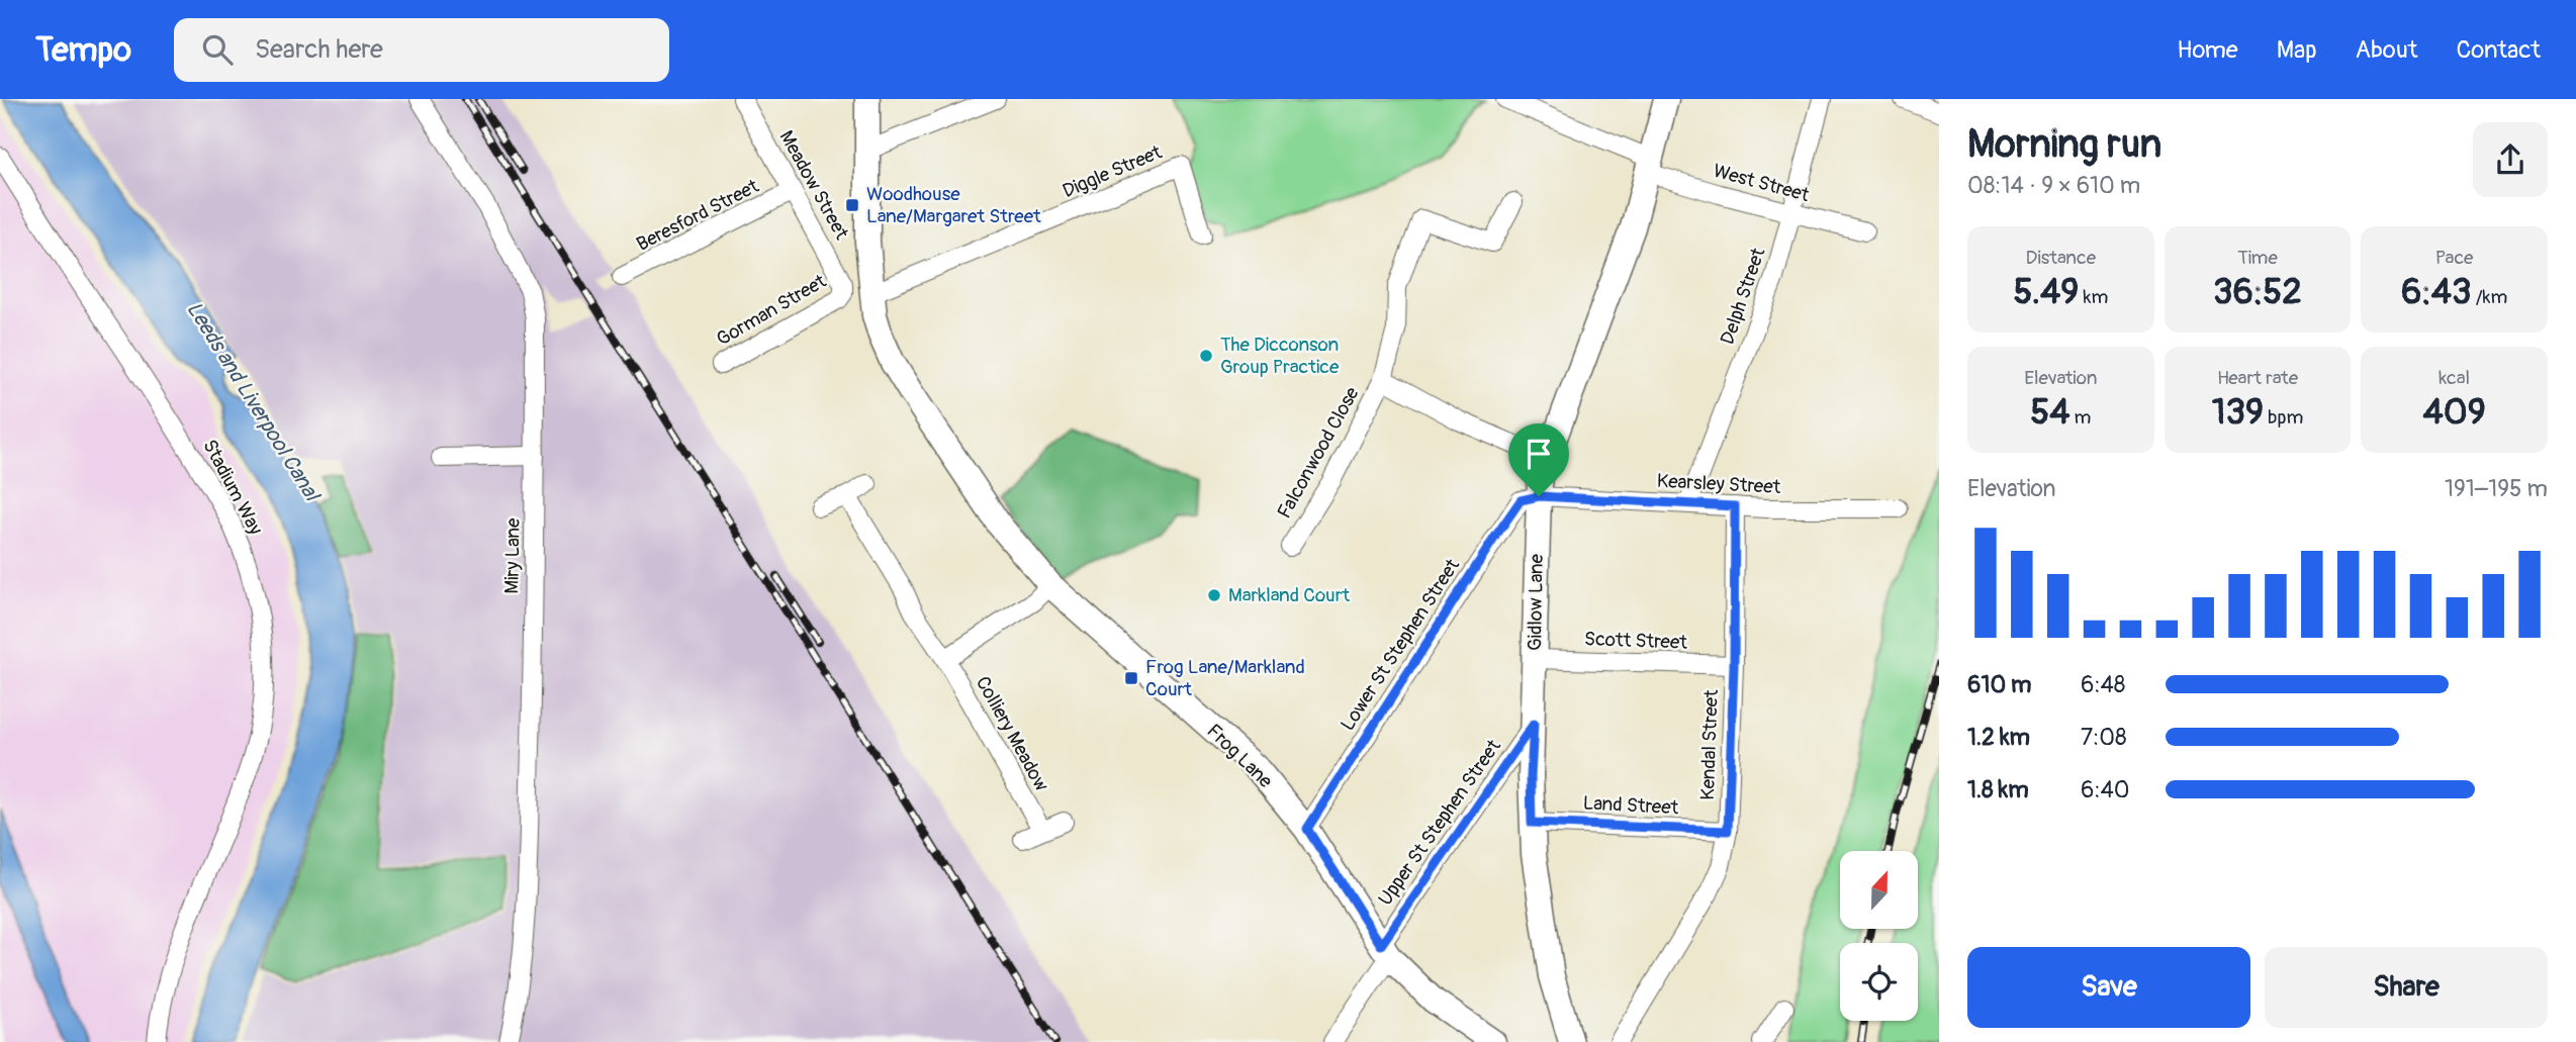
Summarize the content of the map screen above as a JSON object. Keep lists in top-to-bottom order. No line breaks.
{"streets":{"street":["Diggle Street","West Street","Meadow Street","Beresford Street","Delph Street","Gorman Street","Falconwood Close","Kearsley Street","Stadium Way","Miry Lane","Gidlow Lane","Scott Street","Lower St Stephen Street","Colliery Meadow","Kendal Street","Frog Lane","Land Street","Upper St Stephen Street"]},"crossings":[["Diggle Street","Frog Lane"],["West Street","Delph Street"],["West Street","Gidlow Lane"],["Meadow Street","Beresford Street"],["Meadow Street","Gorman Street"],["Delph Street","Kearsley Street"],["Kearsley Street","Gidlow Lane"],["Kearsley Street","Lower St Stephen Street"],["Kearsley Street","Kendal Street"],["Gidlow Lane","Scott Street"],["Gidlow Lane","Lower St Stephen Street"],["Gidlow Lane","Land Street"],["Gidlow Lane","Upper St Stephen Street"],["Scott Street","Kendal Street"],["Lower St Stephen Street","Frog Lane"],["Kendal Street","Land Street"],["Frog Lane","Upper St Stephen Street"]],"water":["Leeds and Liverpool Canal"],"places":{"transit":["Woodhouse Lane/Margaret Street","Frog Lane/Markland Court"],"other":["The Dicconson Group Practice","Markland Court"]},"north":"top","page":{"header":"Tempo","search":"Search here","nav":["Home","Map","About","Contact"],"heading":["Morning run","08:14 · 9 × 610 m"],"stats":[["Distance","5.49 km"],["Time","36:52"],["Pace","6:43 /km"],["Elevation","54 m"],["Heart rate","139 bpm"],["kcal","409"]],"chart":["Elevation","191–195 m"],"list":[{"name":"610 m","note":"6:48"},{"name":"1.2 km","note":"7:08"},{"name":"1.8 km","note":"6:40"}],"buttons":["Save","Share"]}}
